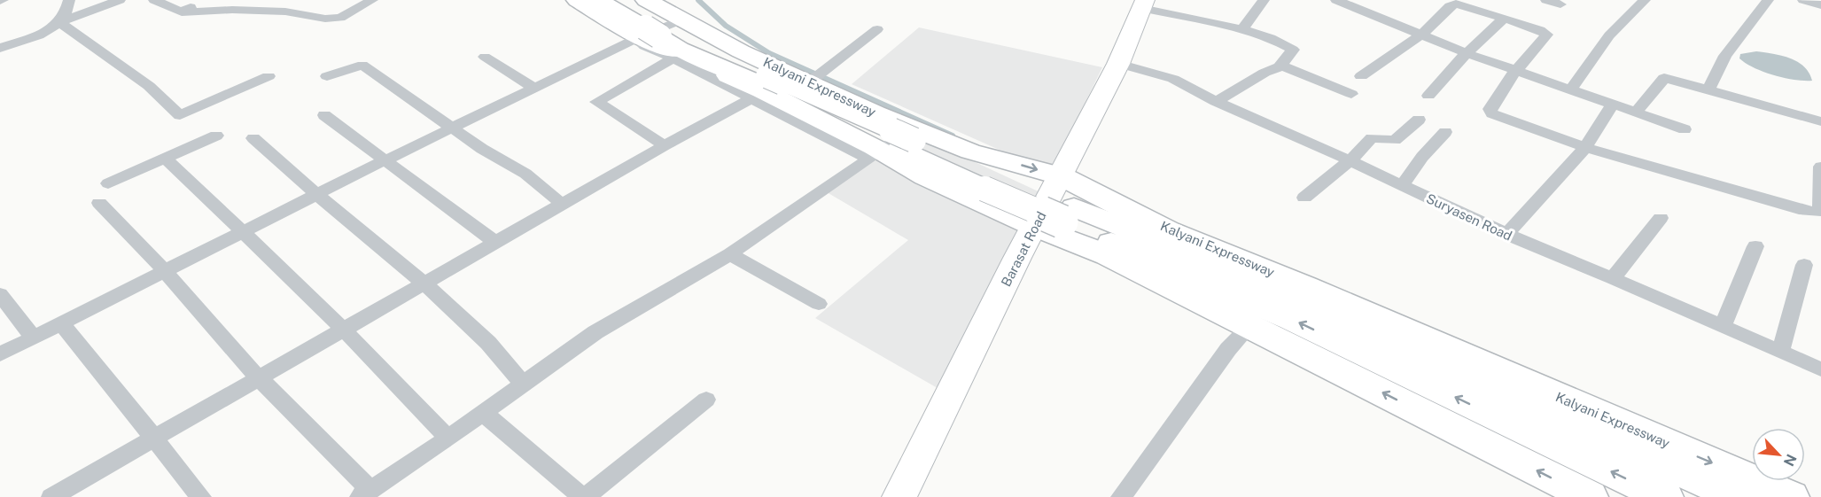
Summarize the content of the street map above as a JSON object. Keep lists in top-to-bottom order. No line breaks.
{"streets":{"highway":["Kalyani Expressway"],"main road":["Barasat Road"],"street":["Suryasen Road"]},"crossings":[["Kalyani Expressway","Barasat Road"],["Suryasen Road","Barasat Road"]],"north":"bottom right"}
